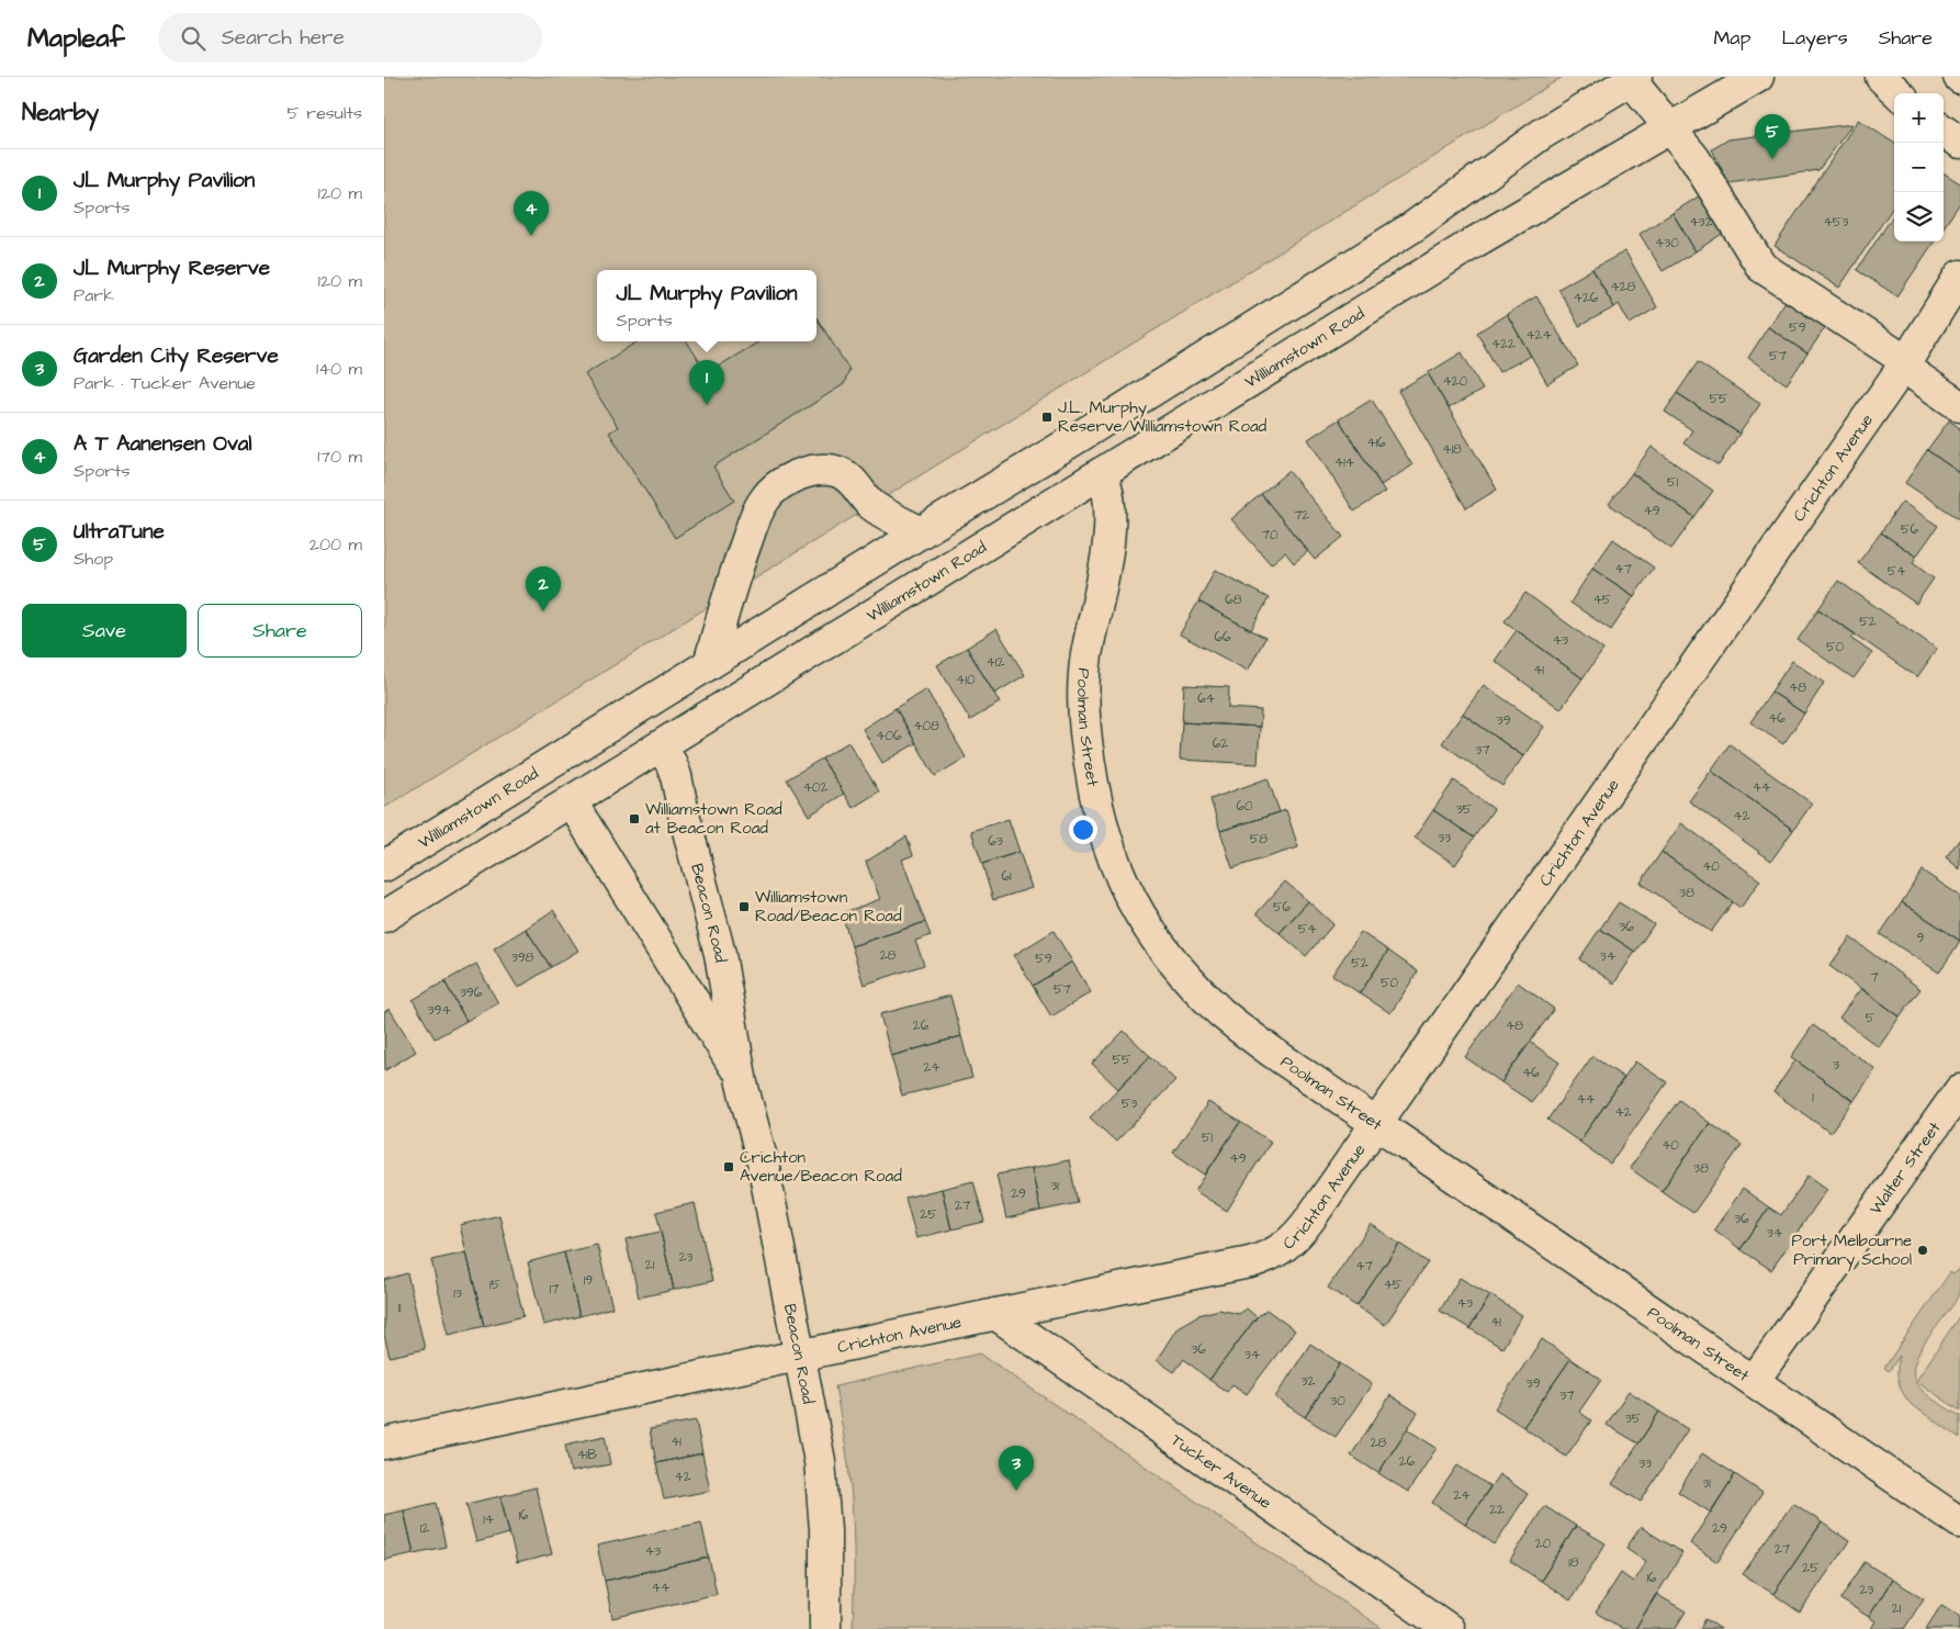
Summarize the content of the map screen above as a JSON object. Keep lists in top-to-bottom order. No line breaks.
{"streets":{"street":["Williamstown Road","Crichton Avenue","Poolman Street","Beacon Road","Walter Street","Tucker Avenue"]},"crossings":[["Williamstown Road","Poolman Street"],["Williamstown Road","Beacon Road"],["Crichton Avenue","Poolman Street"],["Crichton Avenue","Beacon Road"],["Crichton Avenue","Tucker Avenue"],["Poolman Street","Walter Street"]],"places":{"transit":["J.L. Murphy Reserve/Williamstown Road","Williamstown Road at Beacon Road","Williamstown Road/Beacon Road","Crichton Avenue/Beacon Road"],"other":["Port Melbourne Primary School"]},"house_numbers":["432","453","430","428","426","59","424","422","57","420","55","416","418","414","51","49","72","56","70","47","54","68","45","52","66","43","50","412","41","410","48","64","46","39","408","406","62","37","402","44","60","35","42","33","58","63","40","61","38","56","36","54","9","28","34","398","59","52","7","50","57","396","394","5","26","48","55","3","24","46","1","44","53","42","51","40","49","38","31","29","27","25","36","34","23","21","47","19","15","45","17","13","43","11","41","36","34","32","39","37","30","35","41","28","41B","26","33","42","31","24","22","16","14","12","29","20","27","43","18","25","16","44","23","21"],"page":{"header":"Mapleaf","search":"Search here","nav":["Map","Layers","Share"],"heading":["Nearby","5 results"],"map_buttons":["+","−"],"pins":["5","4","1","2","3"],"list":[{"mark":"1","name":"JL Murphy Pavilion","note":"Sports","value":"120 m"},{"mark":"2","name":"JL Murphy Reserve","note":"Park","value":"120 m"},{"mark":"3","name":"Garden City Reserve","note":"Park · Tucker Avenue","value":"140 m"},{"mark":"4","name":"A T Aanensen Oval","note":"Sports","value":"170 m"},{"mark":"5","name":"UltraTune","note":"Shop","value":"200 m"}],"popup":["JL Murphy Pavilion","Sports"],"buttons":["Save","Share"]}}
